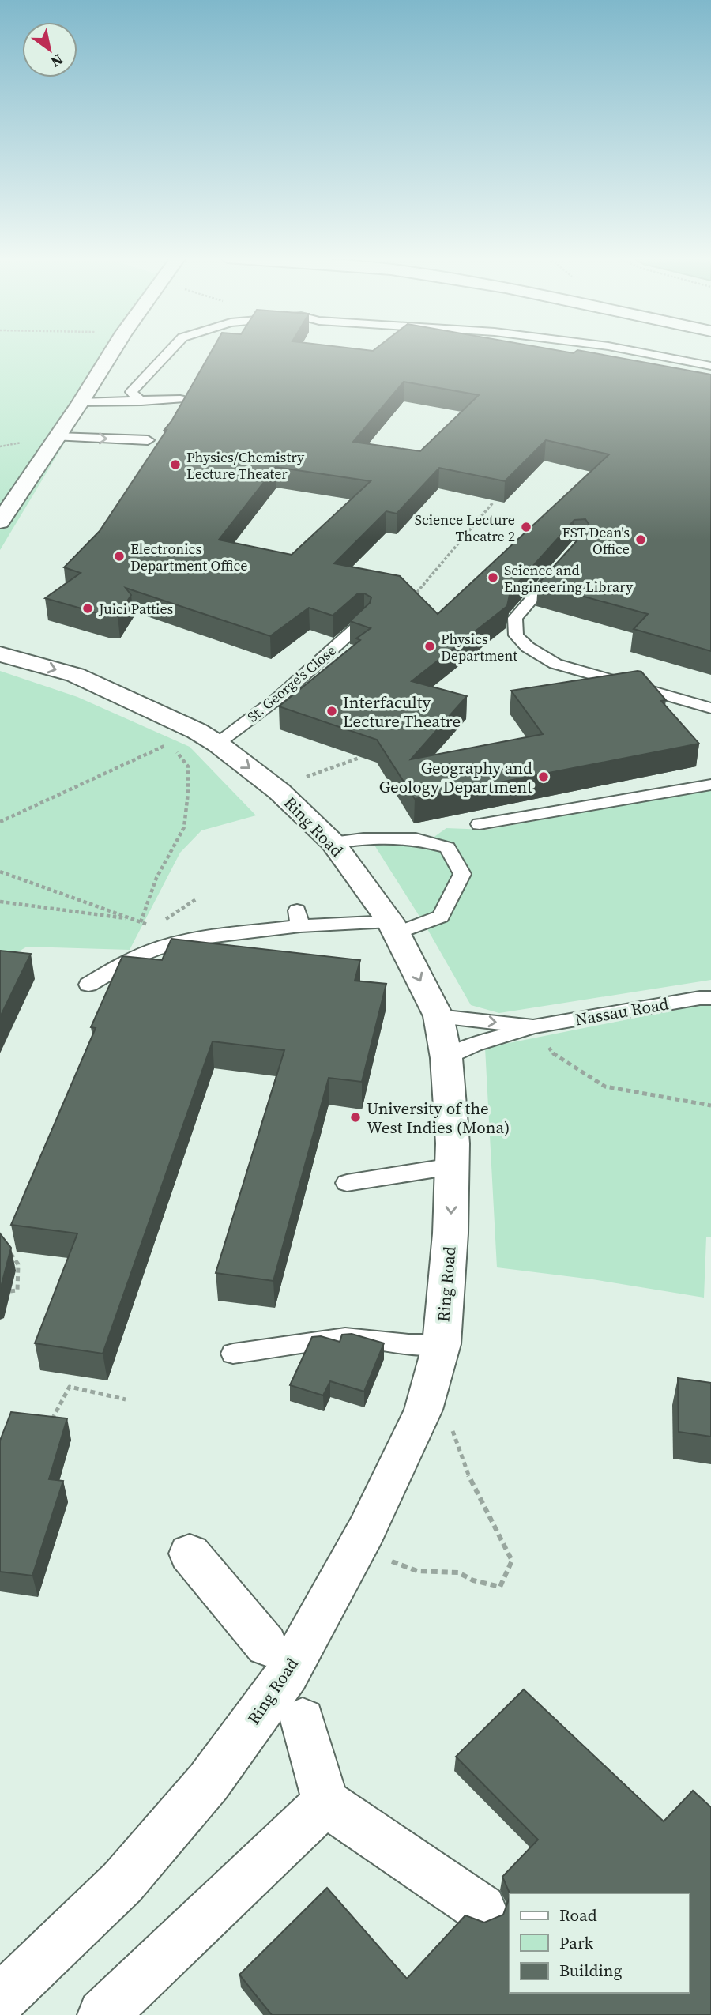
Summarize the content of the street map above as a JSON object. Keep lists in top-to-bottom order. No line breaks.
{"streets":{"street":["Ring Road"],"lane":["St. George's Close","Nassau Road"]},"crossings":[["St. George's Close","Ring Road"]],"places":["Physics/Chemistry Lecture Theater","Science Lecture Theatre 2","FST Dean's Office","Electronics Department Office","Science and Engineering Library","Juici Patties","Physics Department","Interfaculty Lecture Theatre","Geography and Geology Department","University of the West Indies (Mona)"],"legend":["Road","Park","Building"],"north":"bottom right"}
